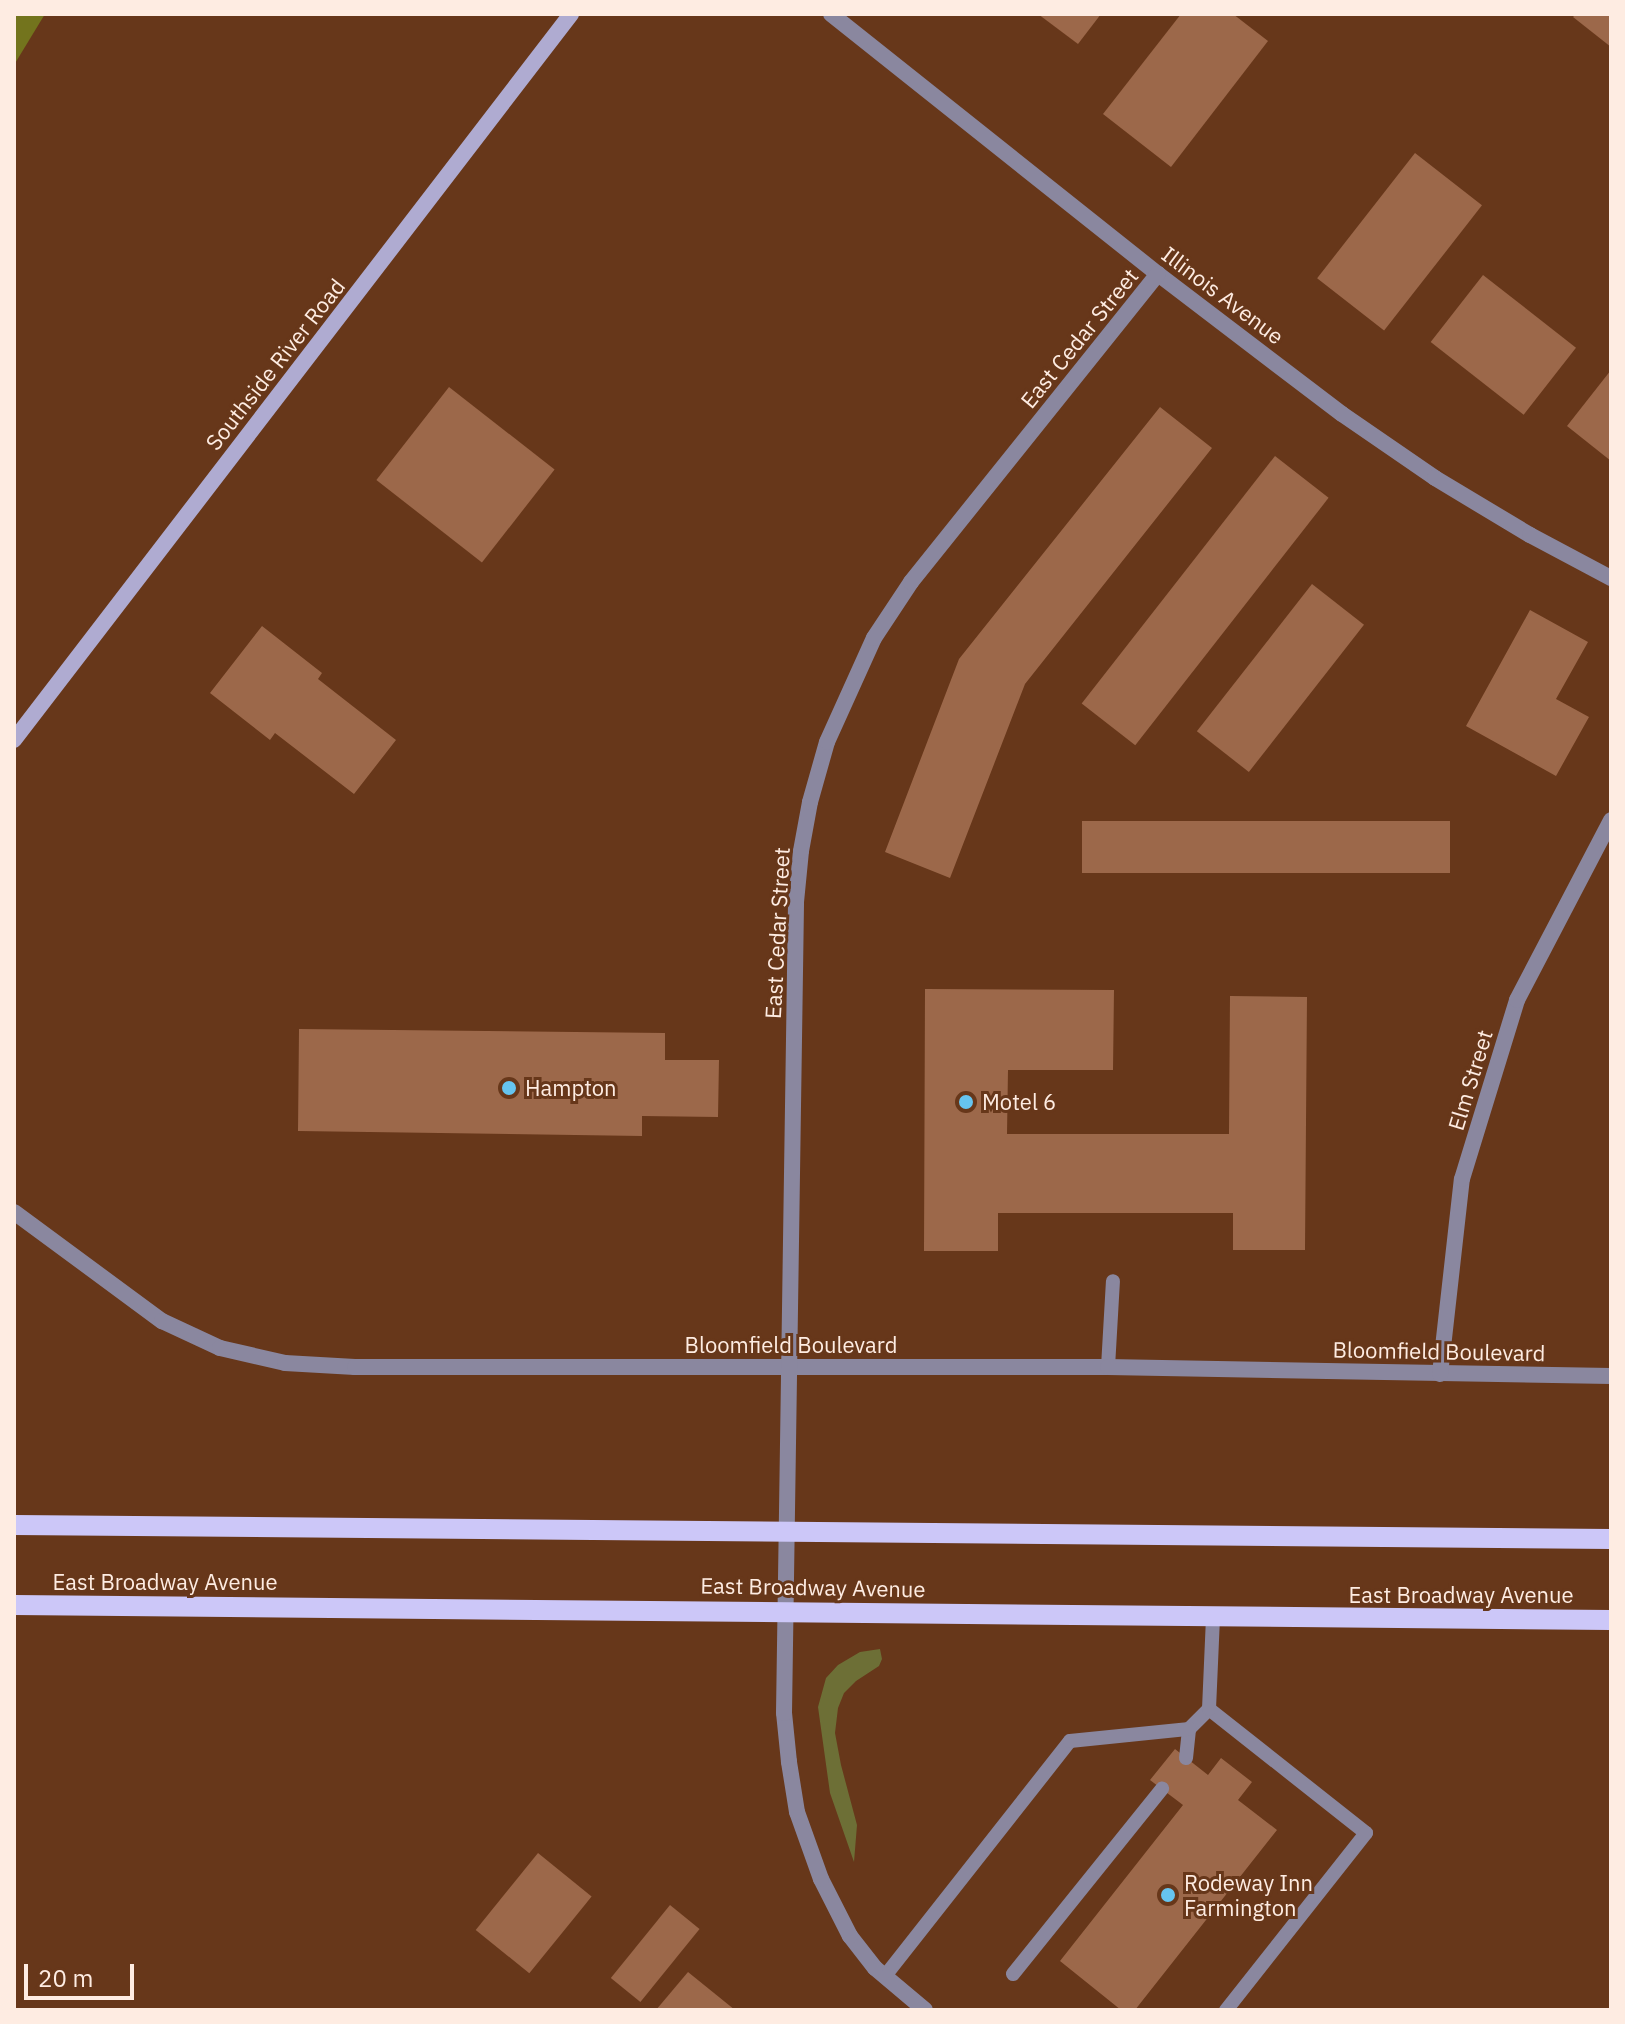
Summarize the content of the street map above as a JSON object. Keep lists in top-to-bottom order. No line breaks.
{"streets":{"main road":["Southside River Road","East Broadway Avenue"],"street":["Illinois Avenue","East Cedar Street","Elm Street","Bloomfield Boulevard"]},"crossings":[["Illinois Avenue","East Cedar Street"],["East Cedar Street","Bloomfield Boulevard"],["East Cedar Street","East Broadway Avenue"],["Elm Street","Bloomfield Boulevard"]],"places":["Hampton","Motel 6","Rodeway Inn Farmington"],"scale_bar":"20 m"}
